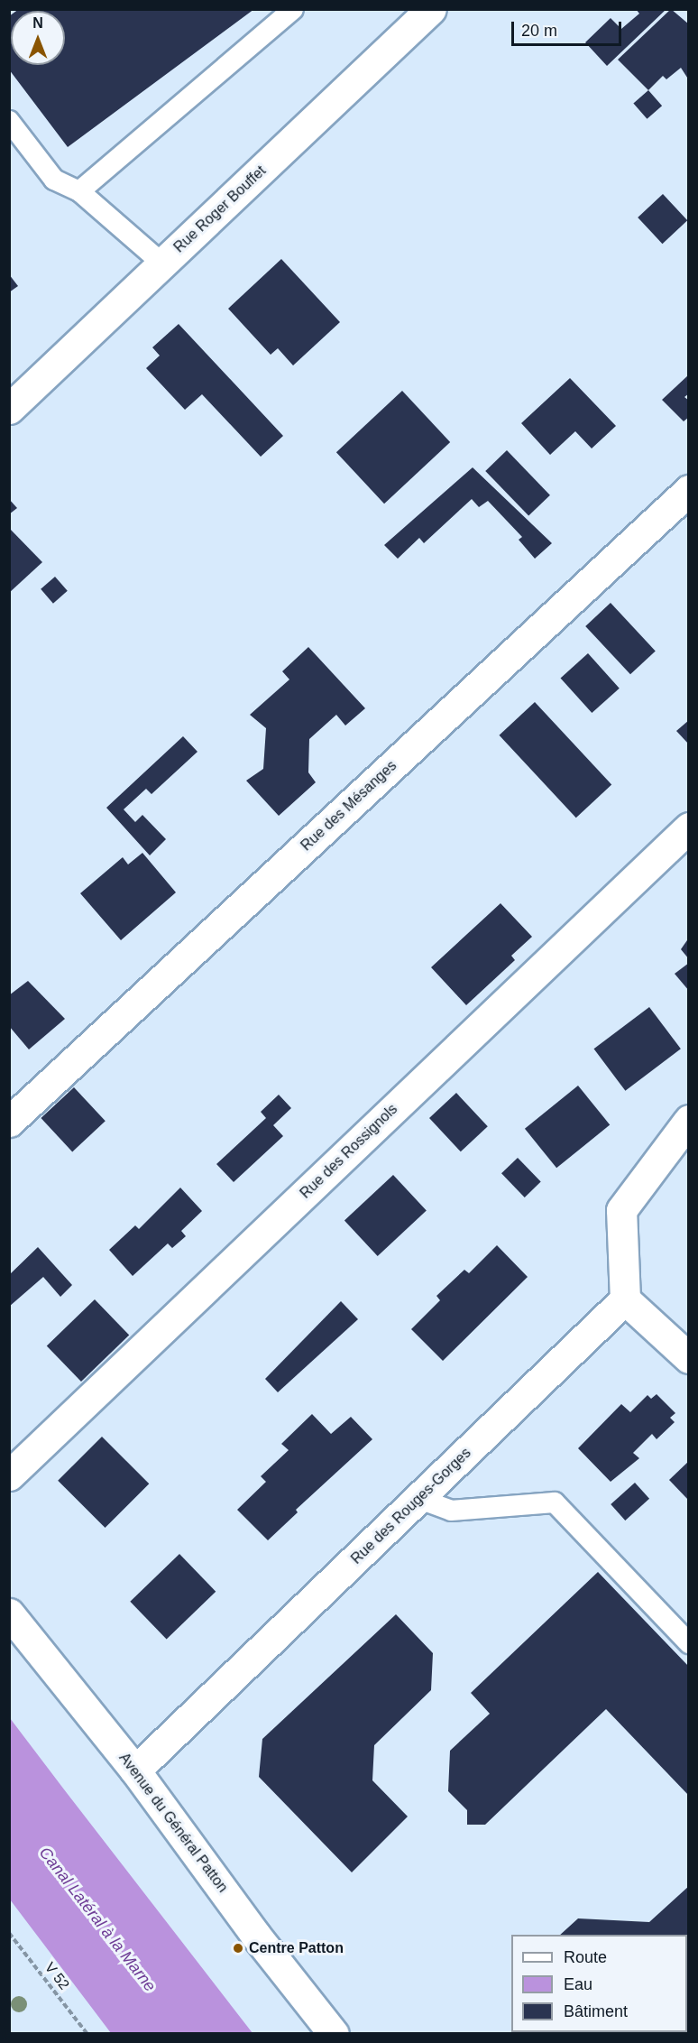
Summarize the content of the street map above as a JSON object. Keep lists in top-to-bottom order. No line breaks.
{"streets":{"street":["Rue Roger Bouffet","Rue des Mésanges","Rue des Rossignols","Rue des Rouges-Gorges","Avenue du Général Patton"],"path":["V 52"]},"crossings":[["Rue des Rouges-Gorges","Avenue du Général Patton"]],"water":["Canal Latéral à la Marne"],"places":["Centre Patton"],"legend":["Route","Eau","Bâtiment"],"scale_bar":"20 m","north":"top"}
